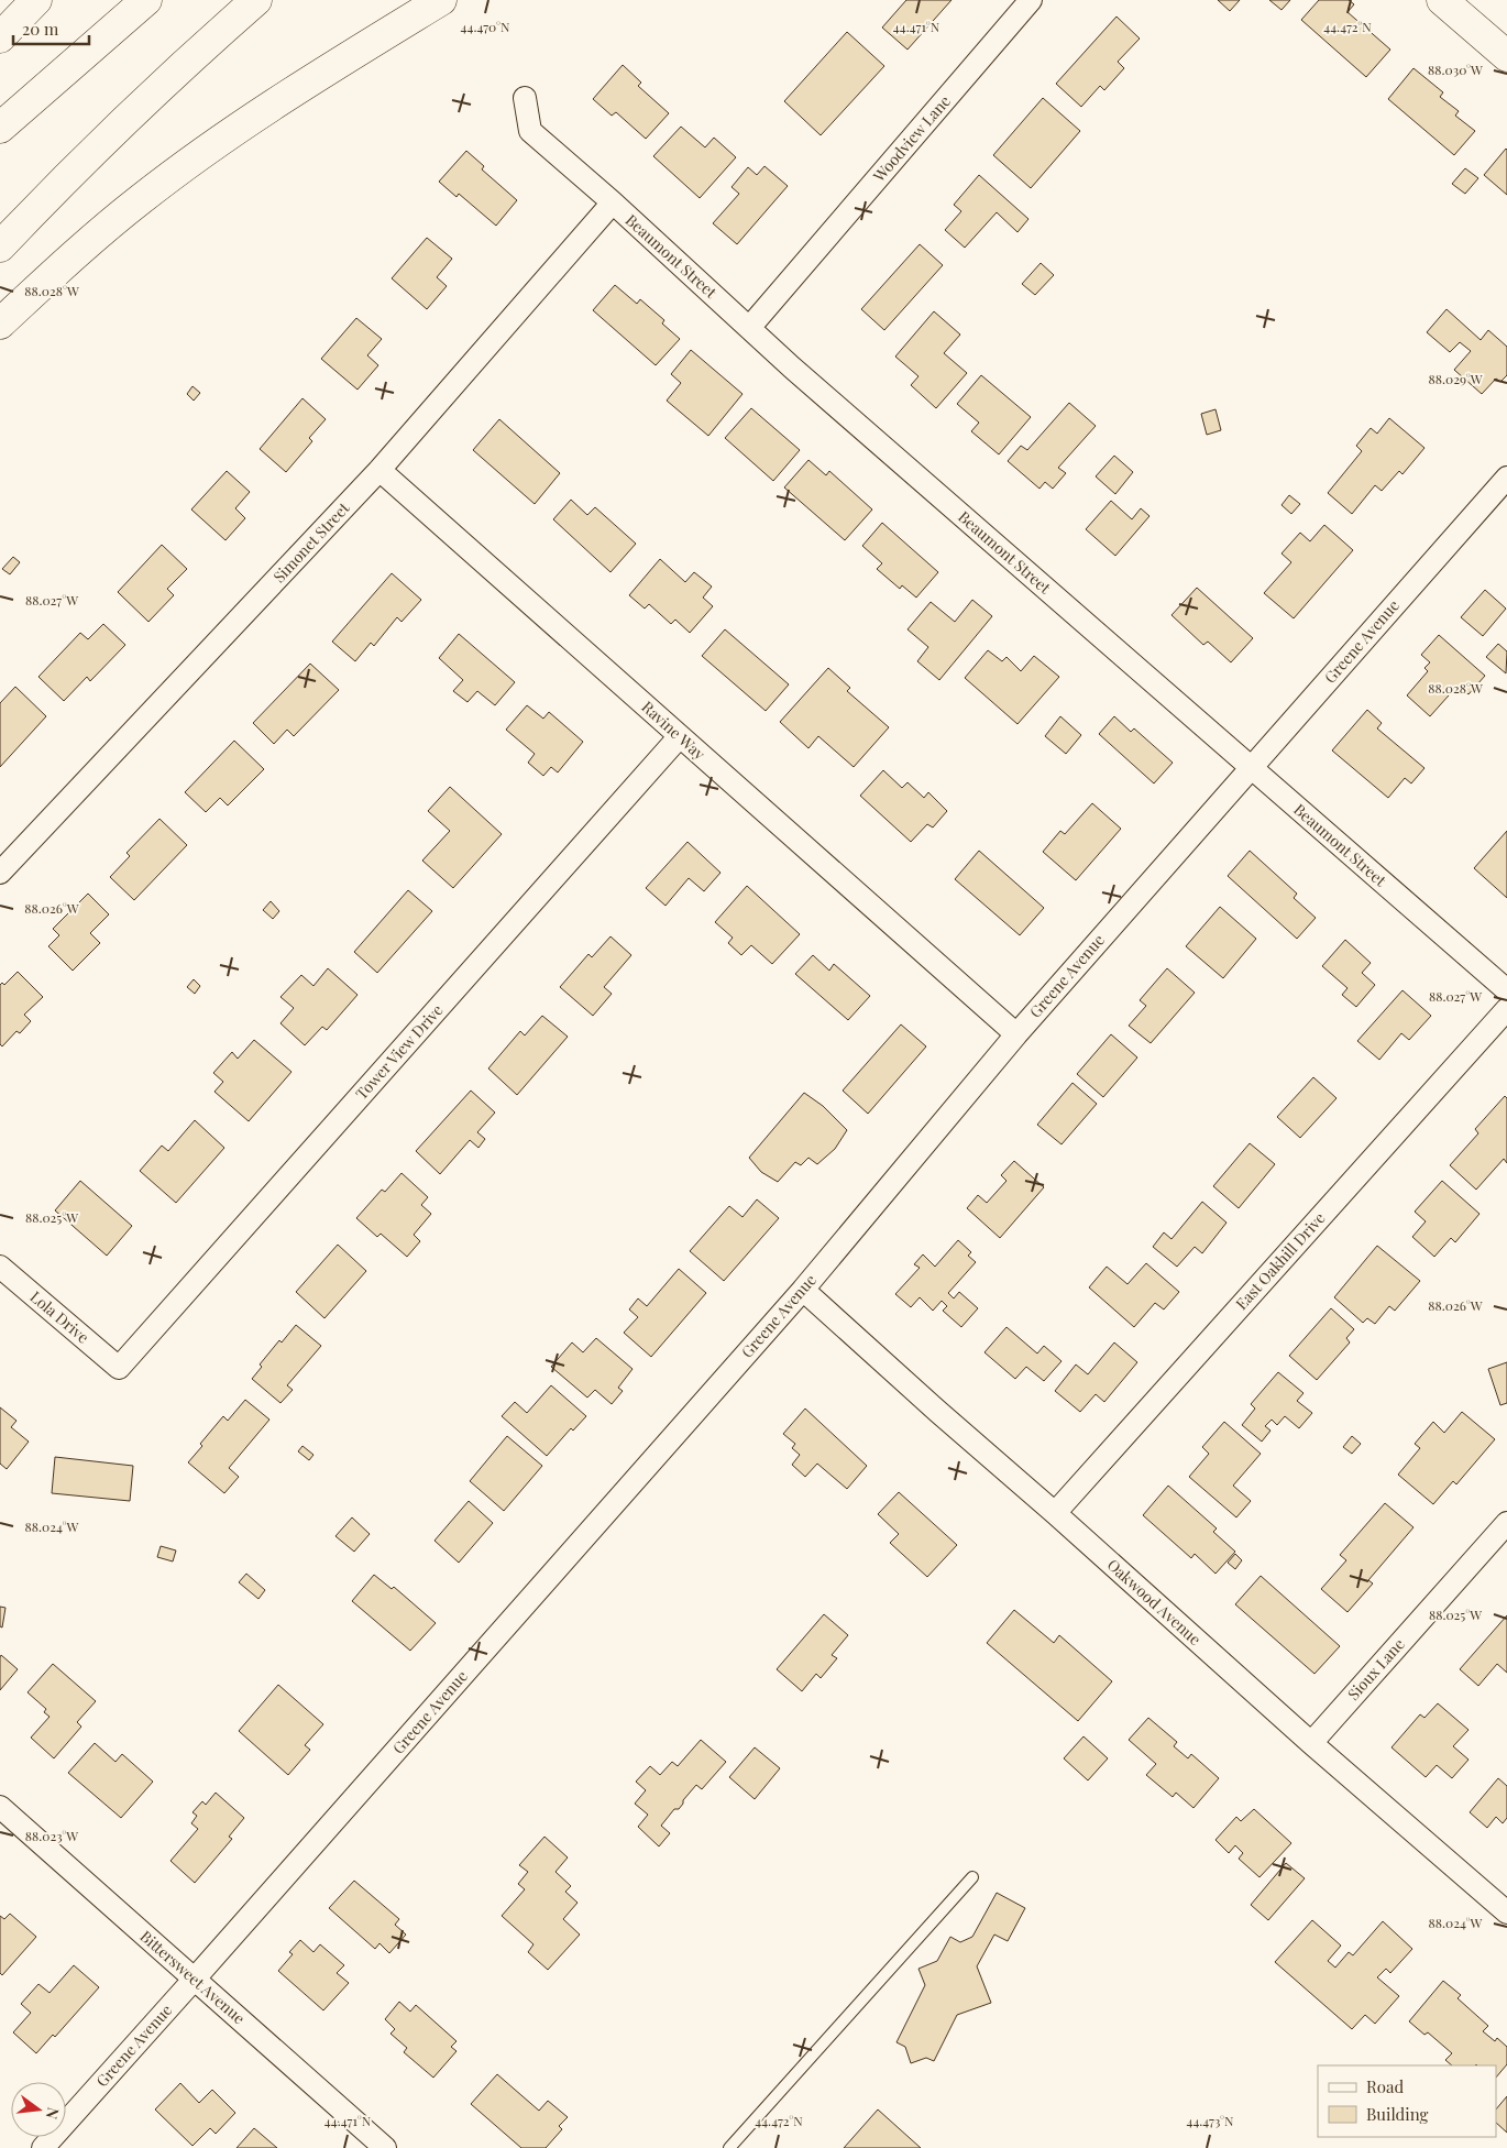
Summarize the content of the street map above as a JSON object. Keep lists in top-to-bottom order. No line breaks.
{"streets":{"street":["Woodview Lane","Beaumont Street","Simonet Street","Greene Avenue","Ravine Way","Tower View Drive","East Oakhill Drive","Lola Drive","Oakwood Avenue","Sioux Lane","Bittersweet Avenue"]},"crossings":[["Woodview Lane","Beaumont Street"],["Beaumont Street","Simonet Street"],["Beaumont Street","Greene Avenue"],["Simonet Street","Ravine Way"],["Greene Avenue","Ravine Way"],["Greene Avenue","Oakwood Avenue"],["Greene Avenue","Bittersweet Avenue"],["Ravine Way","Tower View Drive"],["Tower View Drive","Lola Drive"],["East Oakhill Drive","Oakwood Avenue"],["Oakwood Avenue","Sioux Lane"]],"legend":["Road","Building"],"scale_bar":"20 m","north":"right","coordinates":["44.470°N","44.471°N","44.472°N","88.030°W","88.028°W","88.029°W","88.027°W","88.026°W","88.025°W","88.024°W","88.023°W","44.473°N"]}
